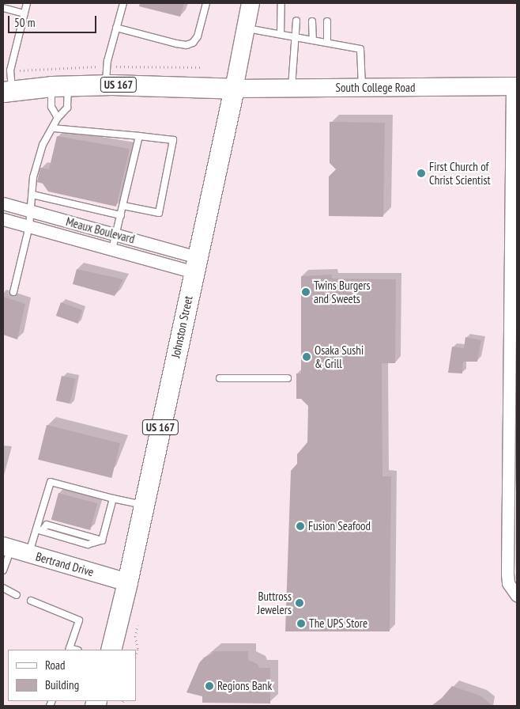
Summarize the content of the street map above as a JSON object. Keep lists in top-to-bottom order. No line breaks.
{"streets":{"main road":["US 167","South College Road","Johnston Street","Bertrand Drive"],"street":["Meaux Boulevard"]},"crossings":[["US 167","South College Road"],["US 167","Johnston Street"],["South College Road","Johnston Street"],["Meaux Boulevard","Johnston Street"],["Johnston Street","Bertrand Drive"]],"places":["First Church of Christ Scientist","Twins Burgers and Sweets","Osaka Sushi & Grill","Fusion Seafood","Buttross Jewelers","The UPS Store","Regions Bank"],"legend":["Road","Building"],"scale_bar":"50 m"}
